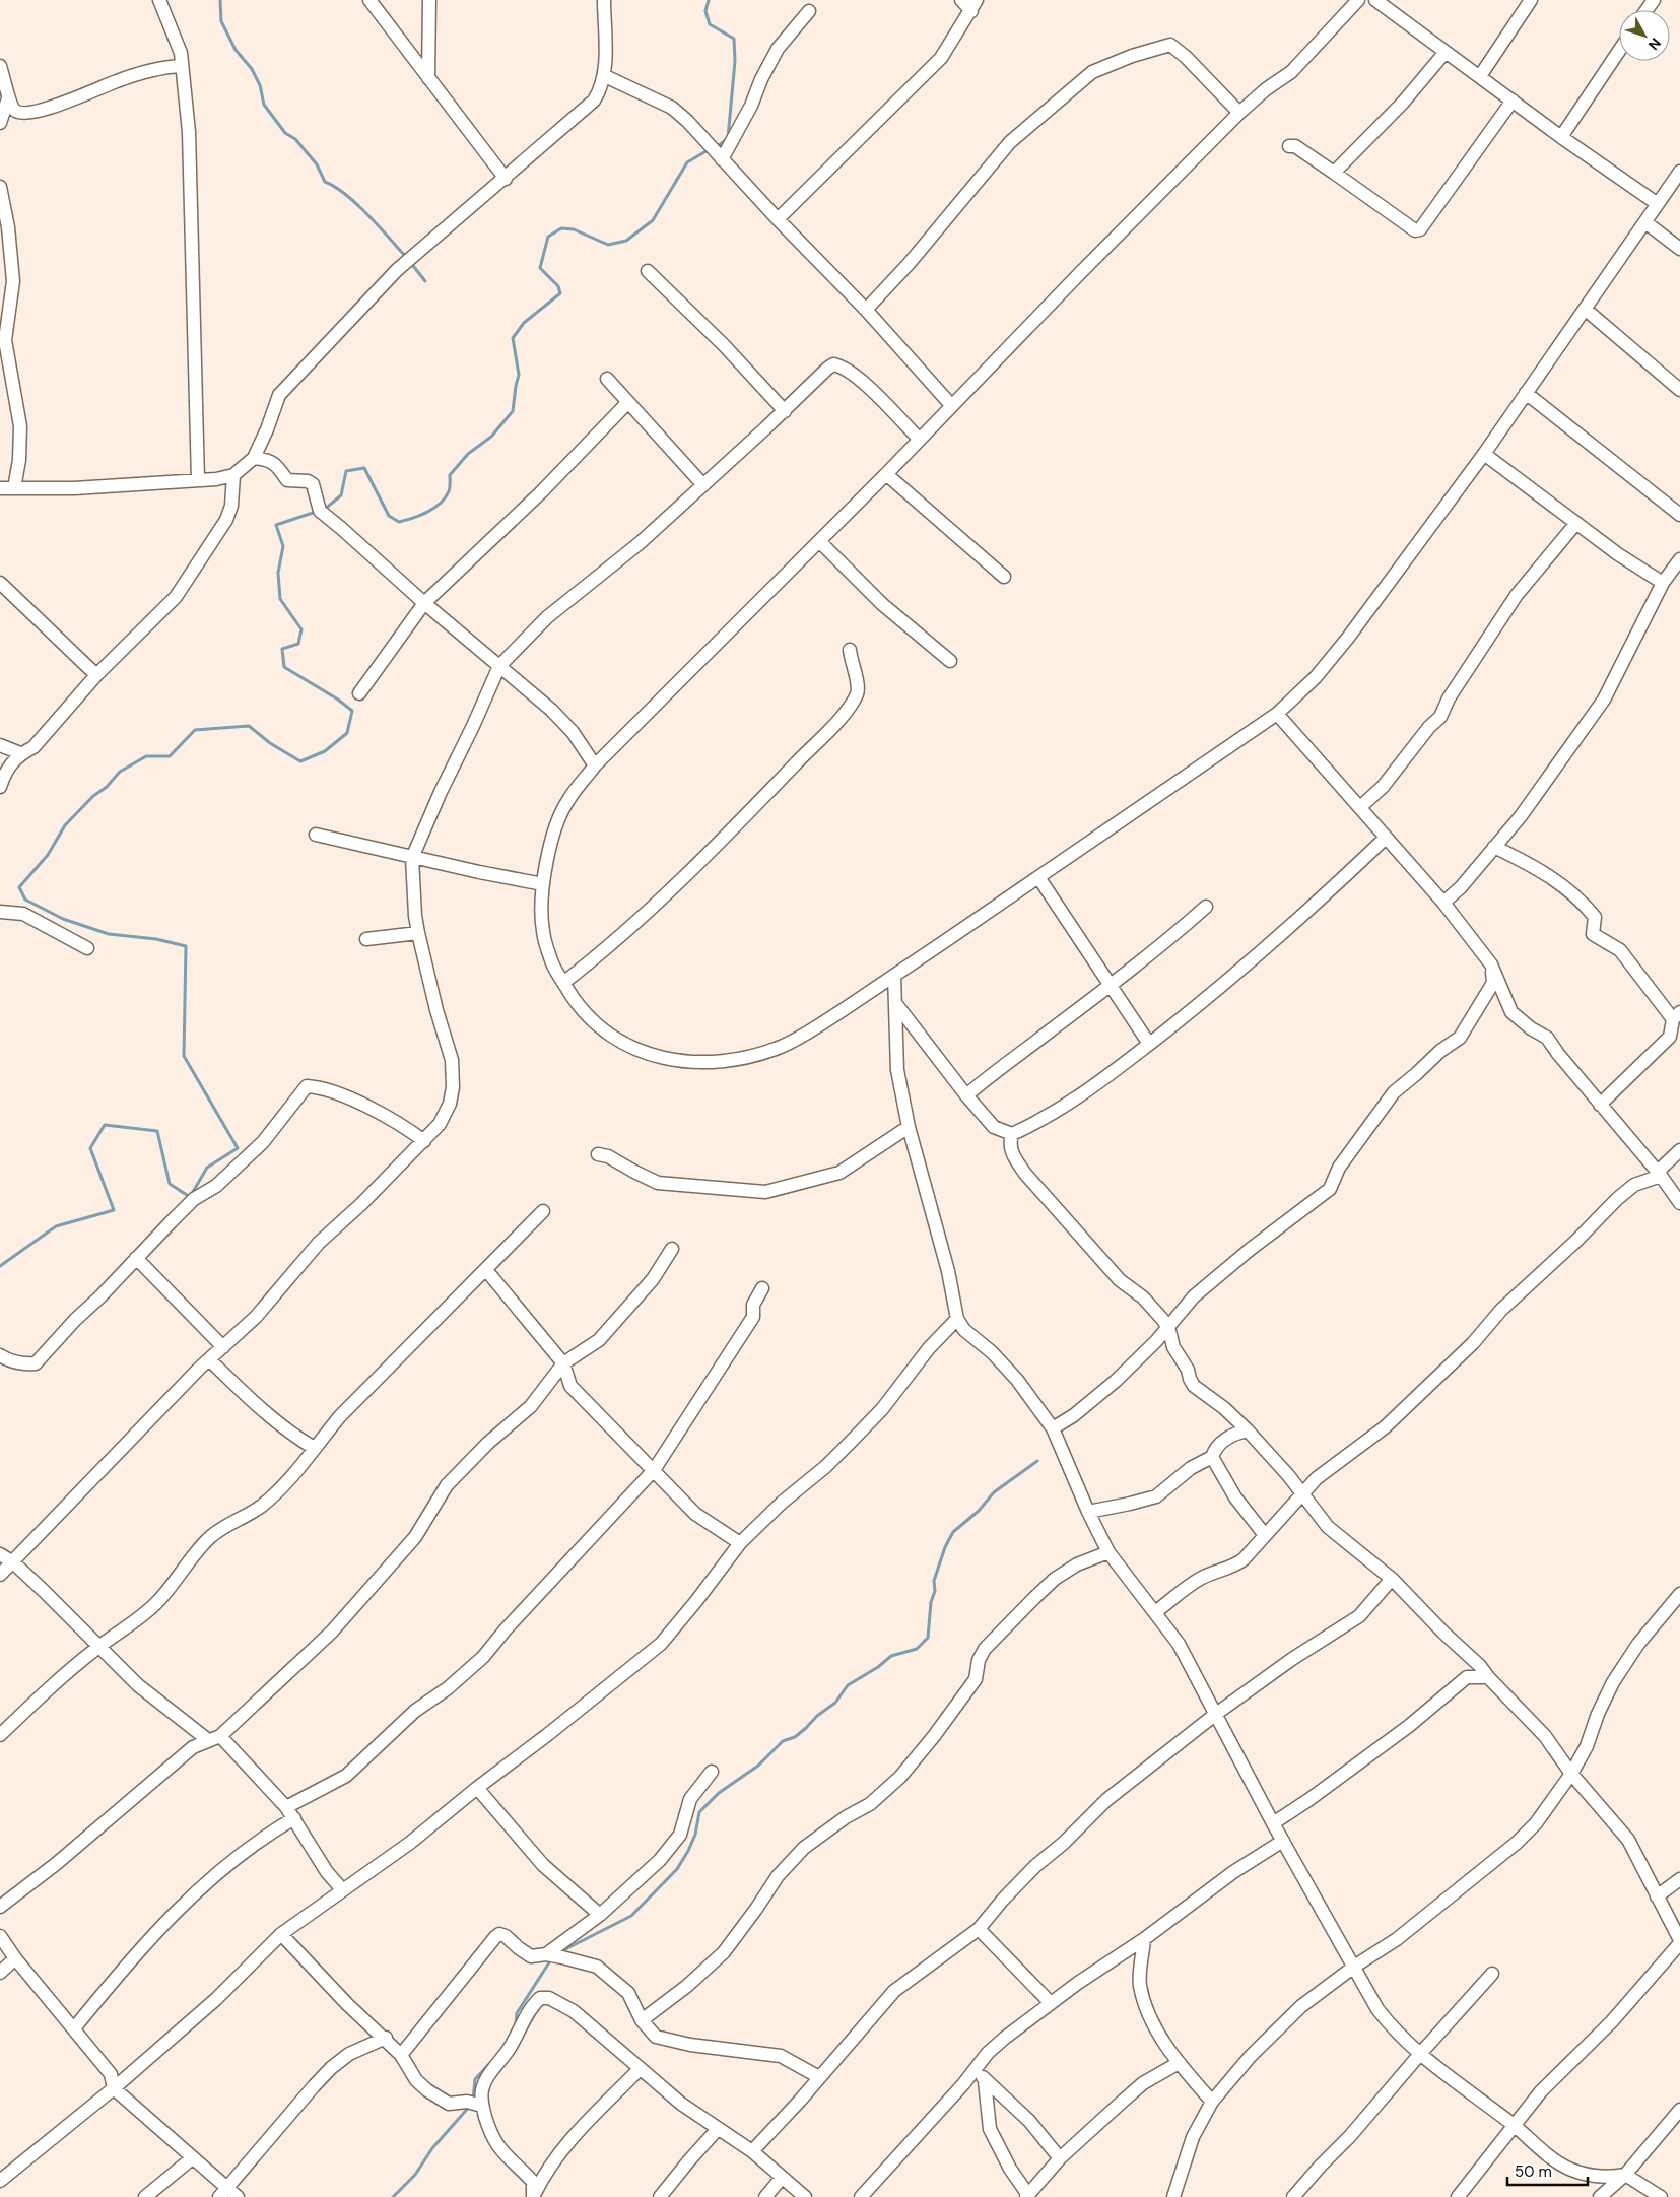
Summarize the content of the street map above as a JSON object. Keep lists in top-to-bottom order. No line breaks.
{"scale_bar":"50 m","north":"bottom right"}
